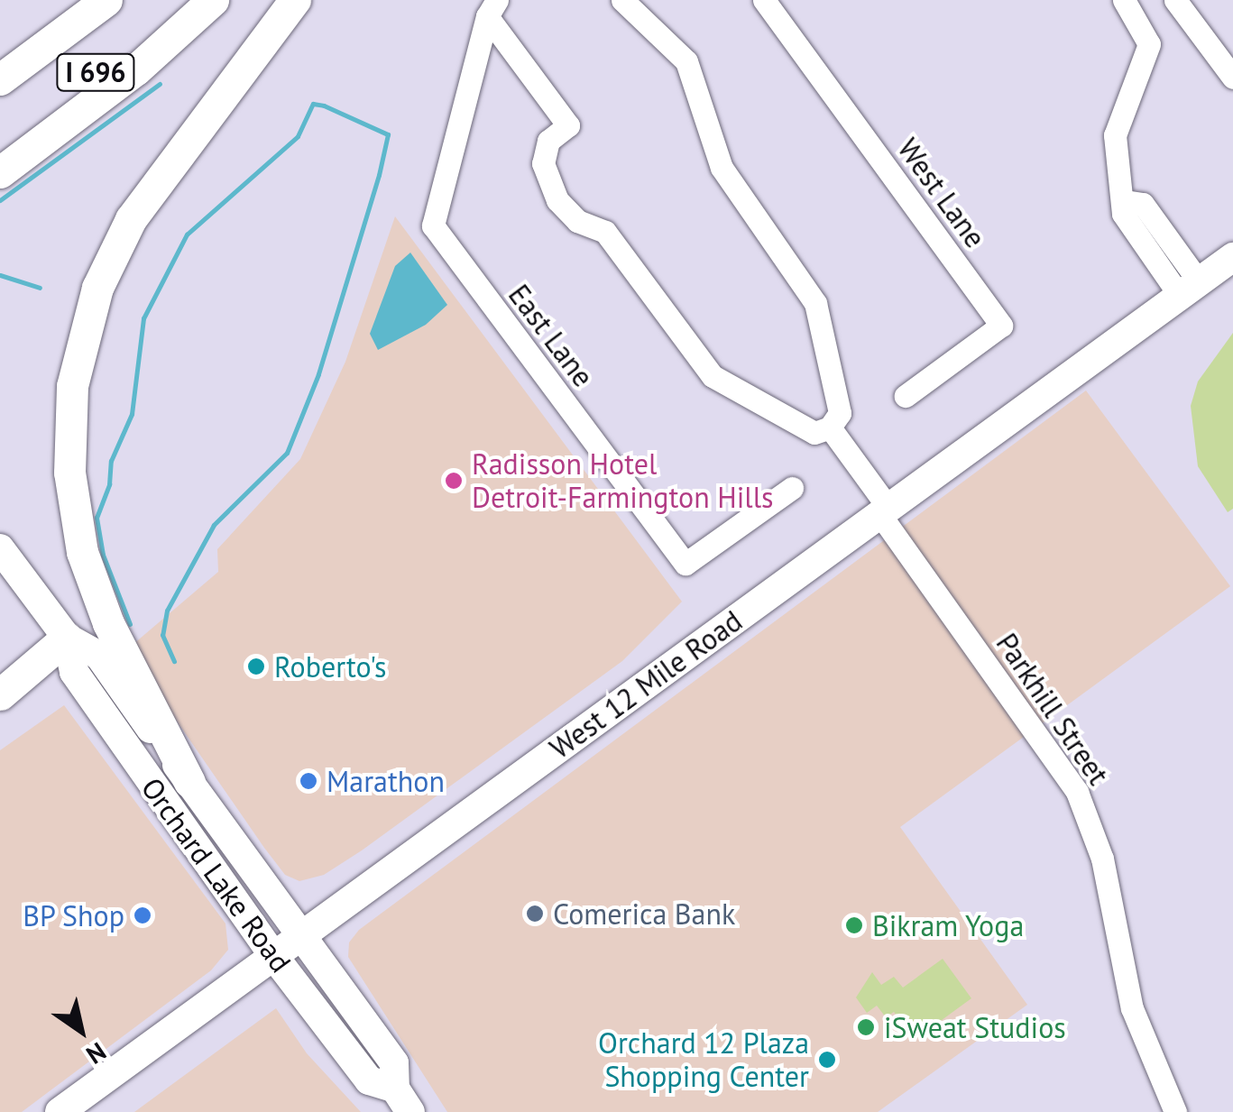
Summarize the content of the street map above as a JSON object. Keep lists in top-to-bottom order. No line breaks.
{"streets":{"highway":["I 696"],"main road":["West 12 Mile Road","Orchard Lake Road"],"street":["West Lane","East Lane","Parkhill Street"]},"crossings":[["West 12 Mile Road","Parkhill Street"],["West 12 Mile Road","Orchard Lake Road"]],"places":["Radisson Hotel Detroit-Farmington Hills","Roberto's","Marathon","Comerica Bank","BP Shop","Bikram Yoga","iSweat Studios","Orchard 12 Plaza Shopping Center"],"north":"bottom right"}
